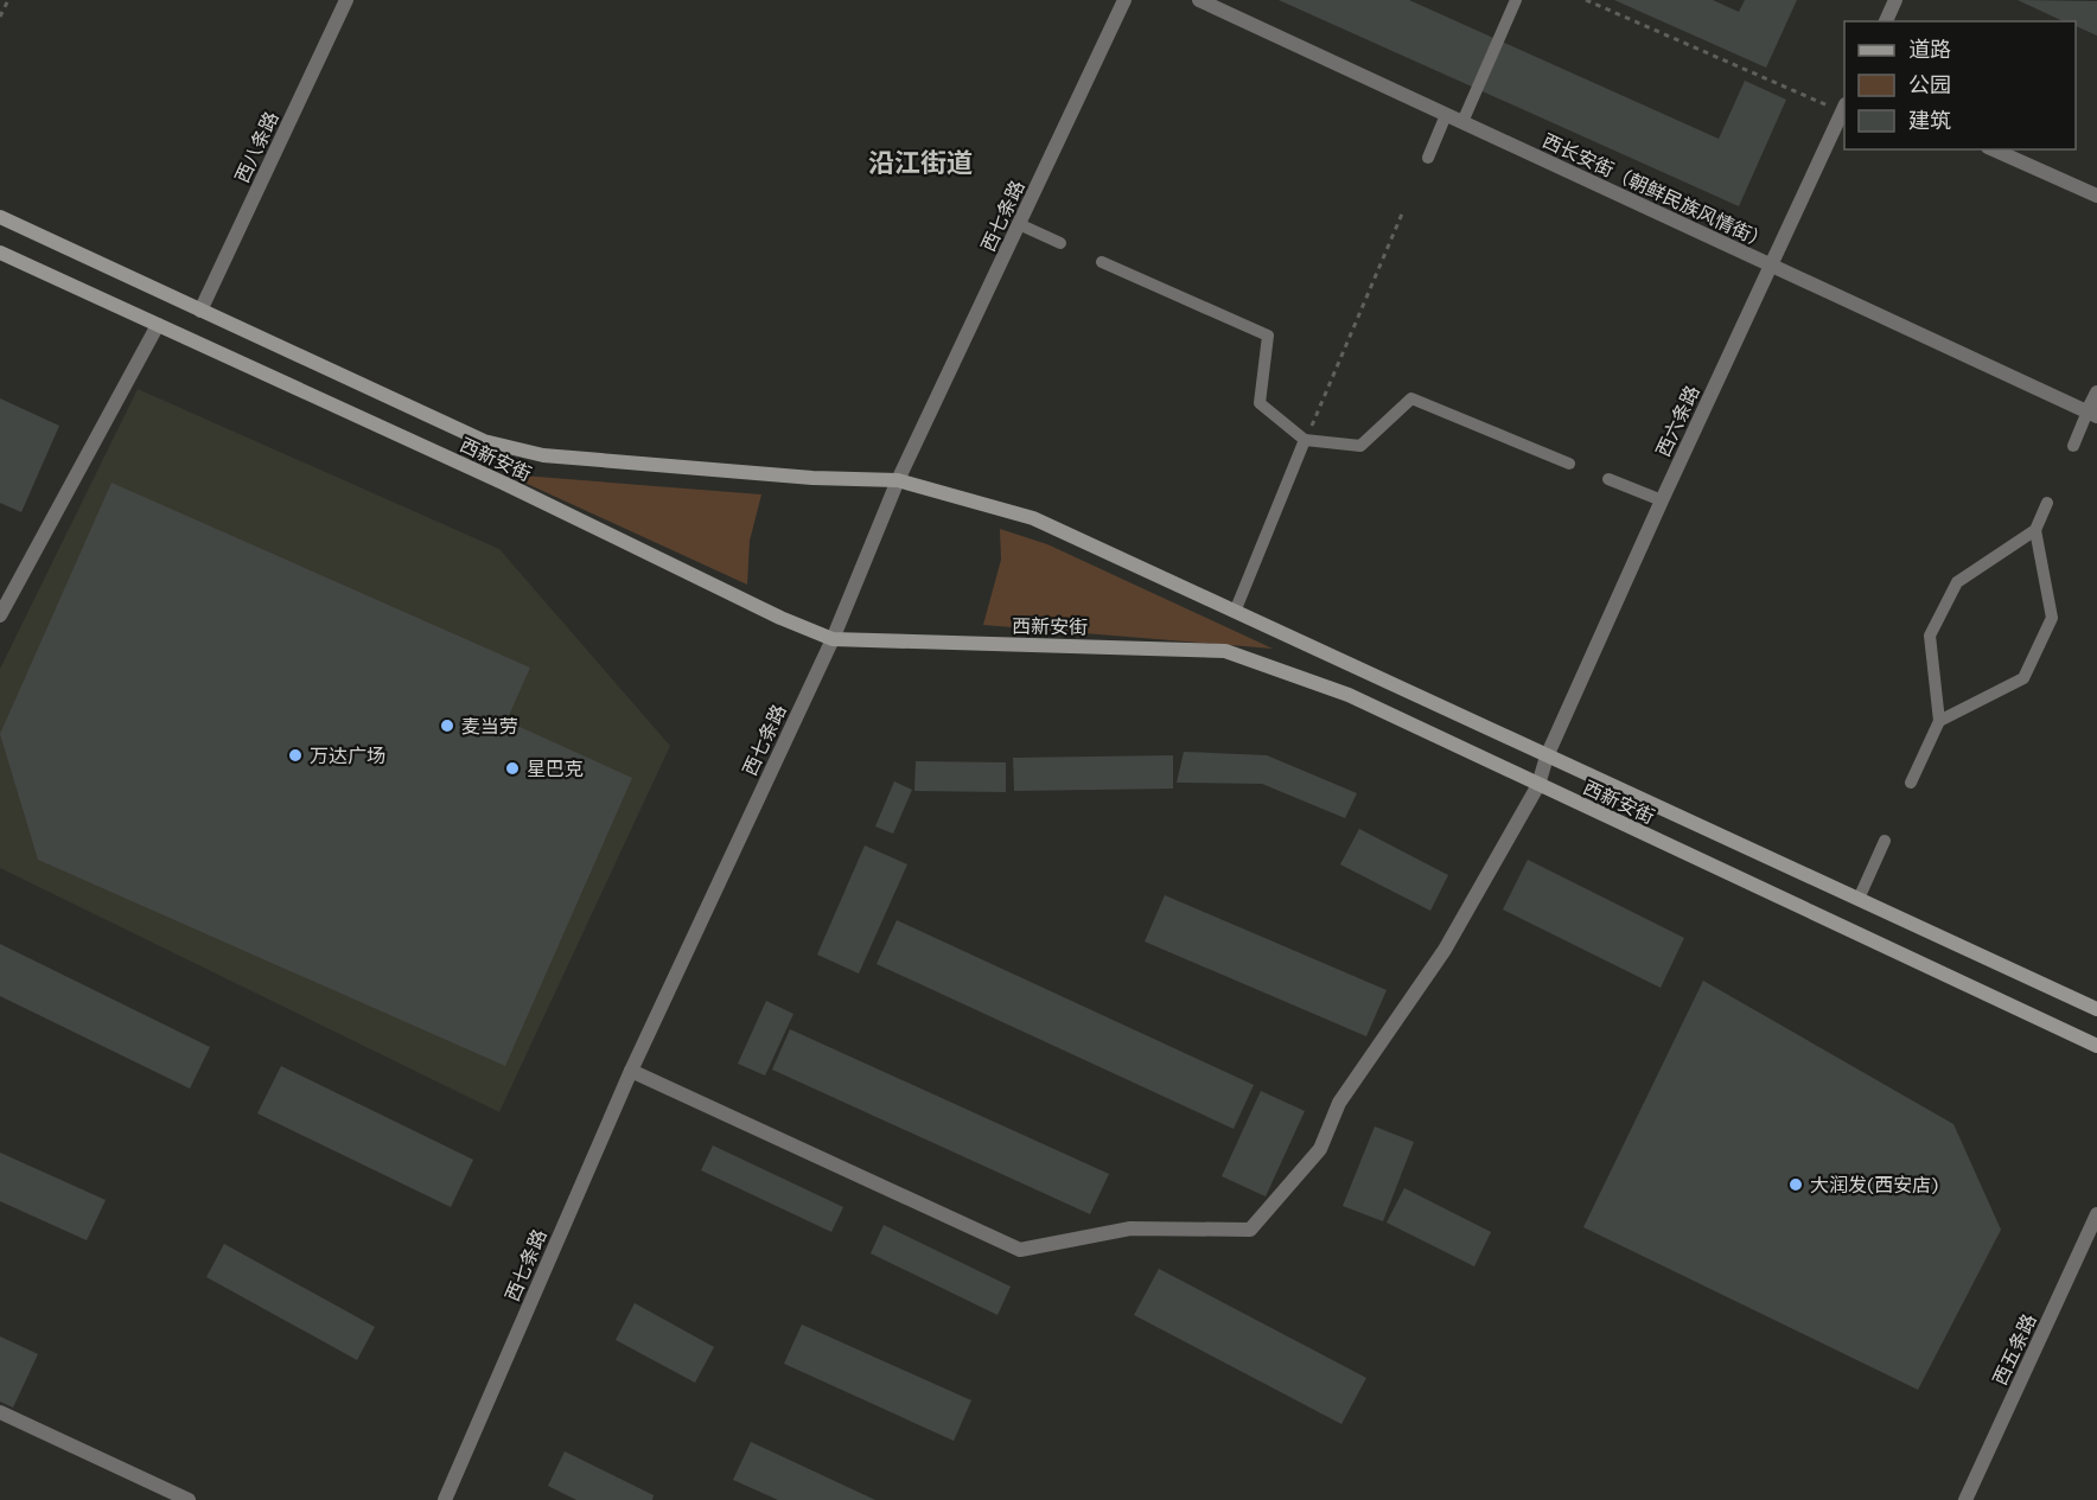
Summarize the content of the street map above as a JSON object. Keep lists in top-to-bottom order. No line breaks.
{"streets":{"main road":["西新安街"],"street":["西八条路","西长安街（朝鲜民族风情街）","西七条路","西六条路","西五条路"]},"crossings":[["西八条路","西新安街"],["西长安街（朝鲜民族风情街）","西六条路"],["西七条路","西六条路"],["西七条路","西新安街"],["西六条路","西新安街"]],"districts":["沿江街道"],"places":["麦当劳","万达广场","星巴克","大润发(西安店)"],"legend":["道路","公园","建筑"]}
